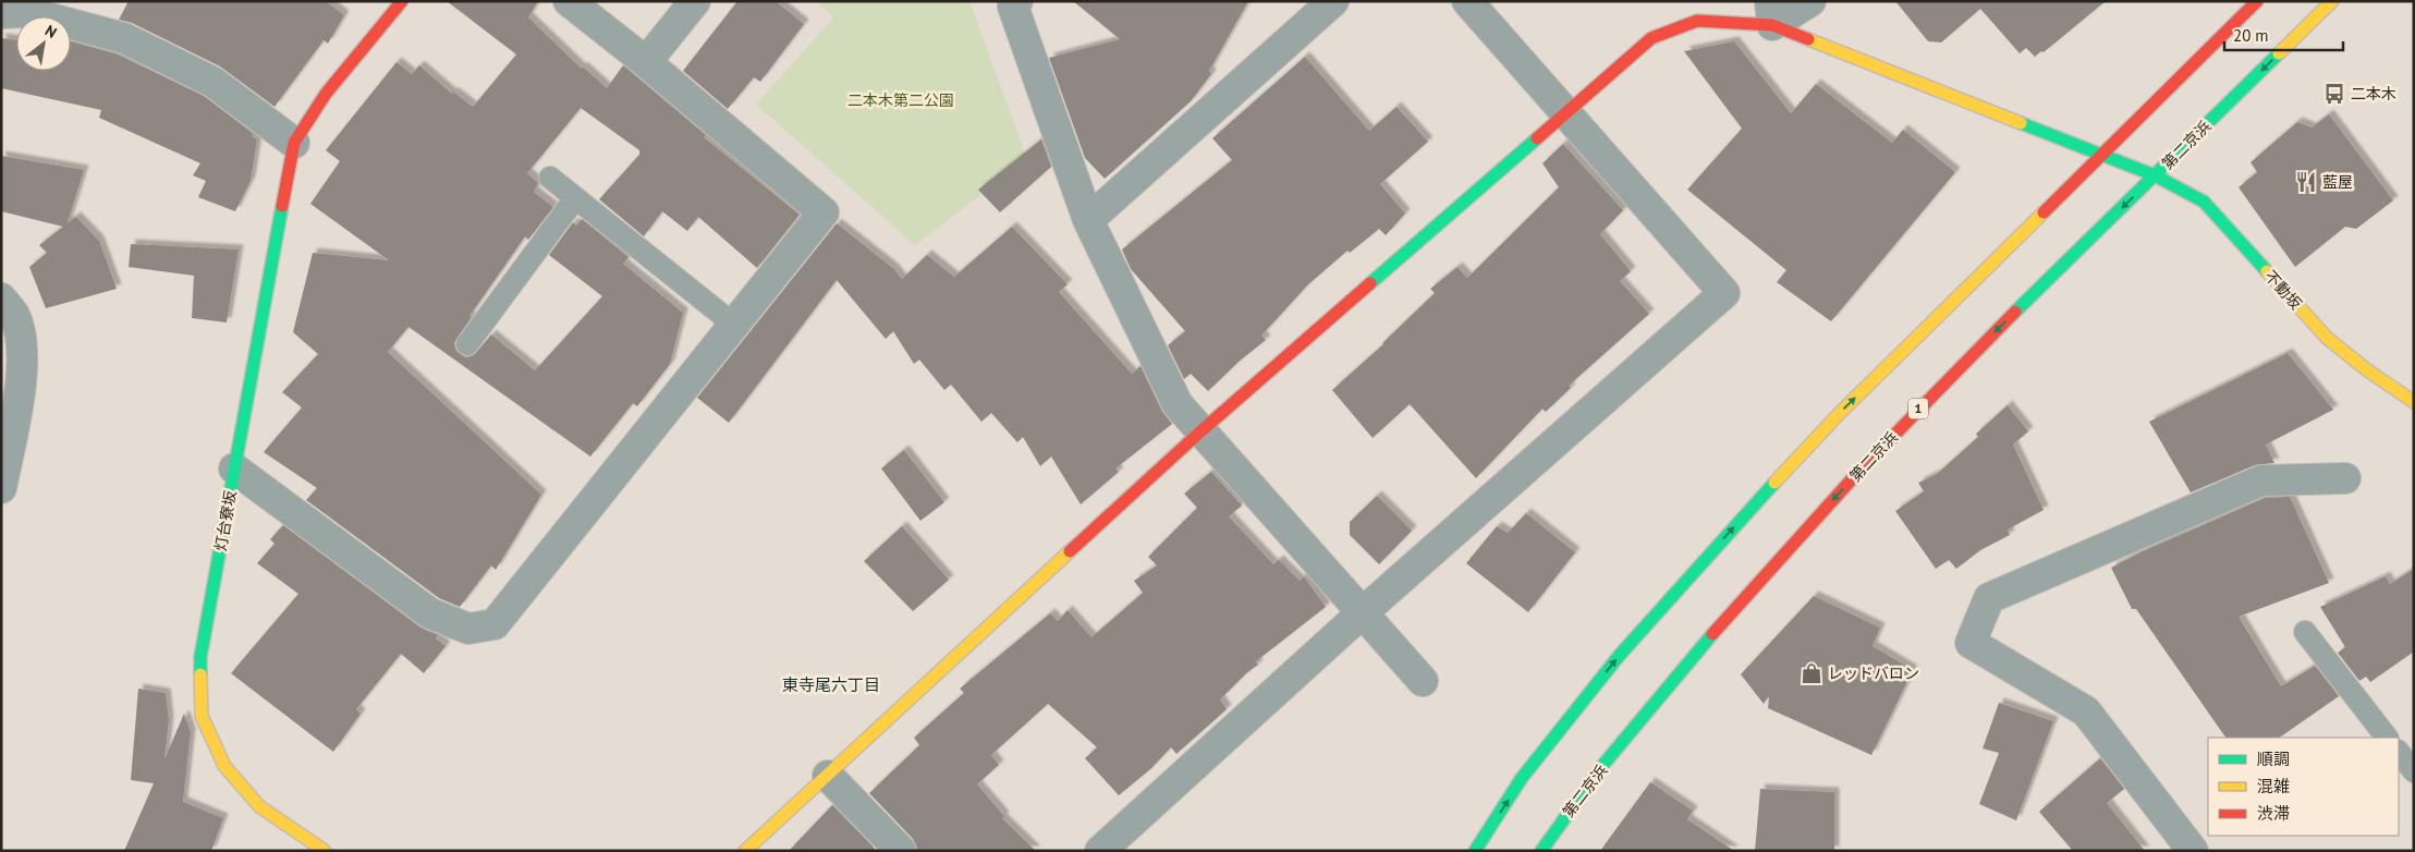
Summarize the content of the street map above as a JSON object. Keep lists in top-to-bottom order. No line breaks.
{"streets":{"main road":["第二京浜","不動坂","1","灯台寮坂"]},"crossings":[["第二京浜","不動坂"]],"districts":["東寺尾六丁目"],"parks":["二本木第二公園"],"places":{"bus stop":["二本木"],"restaurant":["藍屋"],"shop":["レッドバロン"]},"legend":["順調","混雑","渋滞"],"scale_bar":"20 m","north":"top right"}
